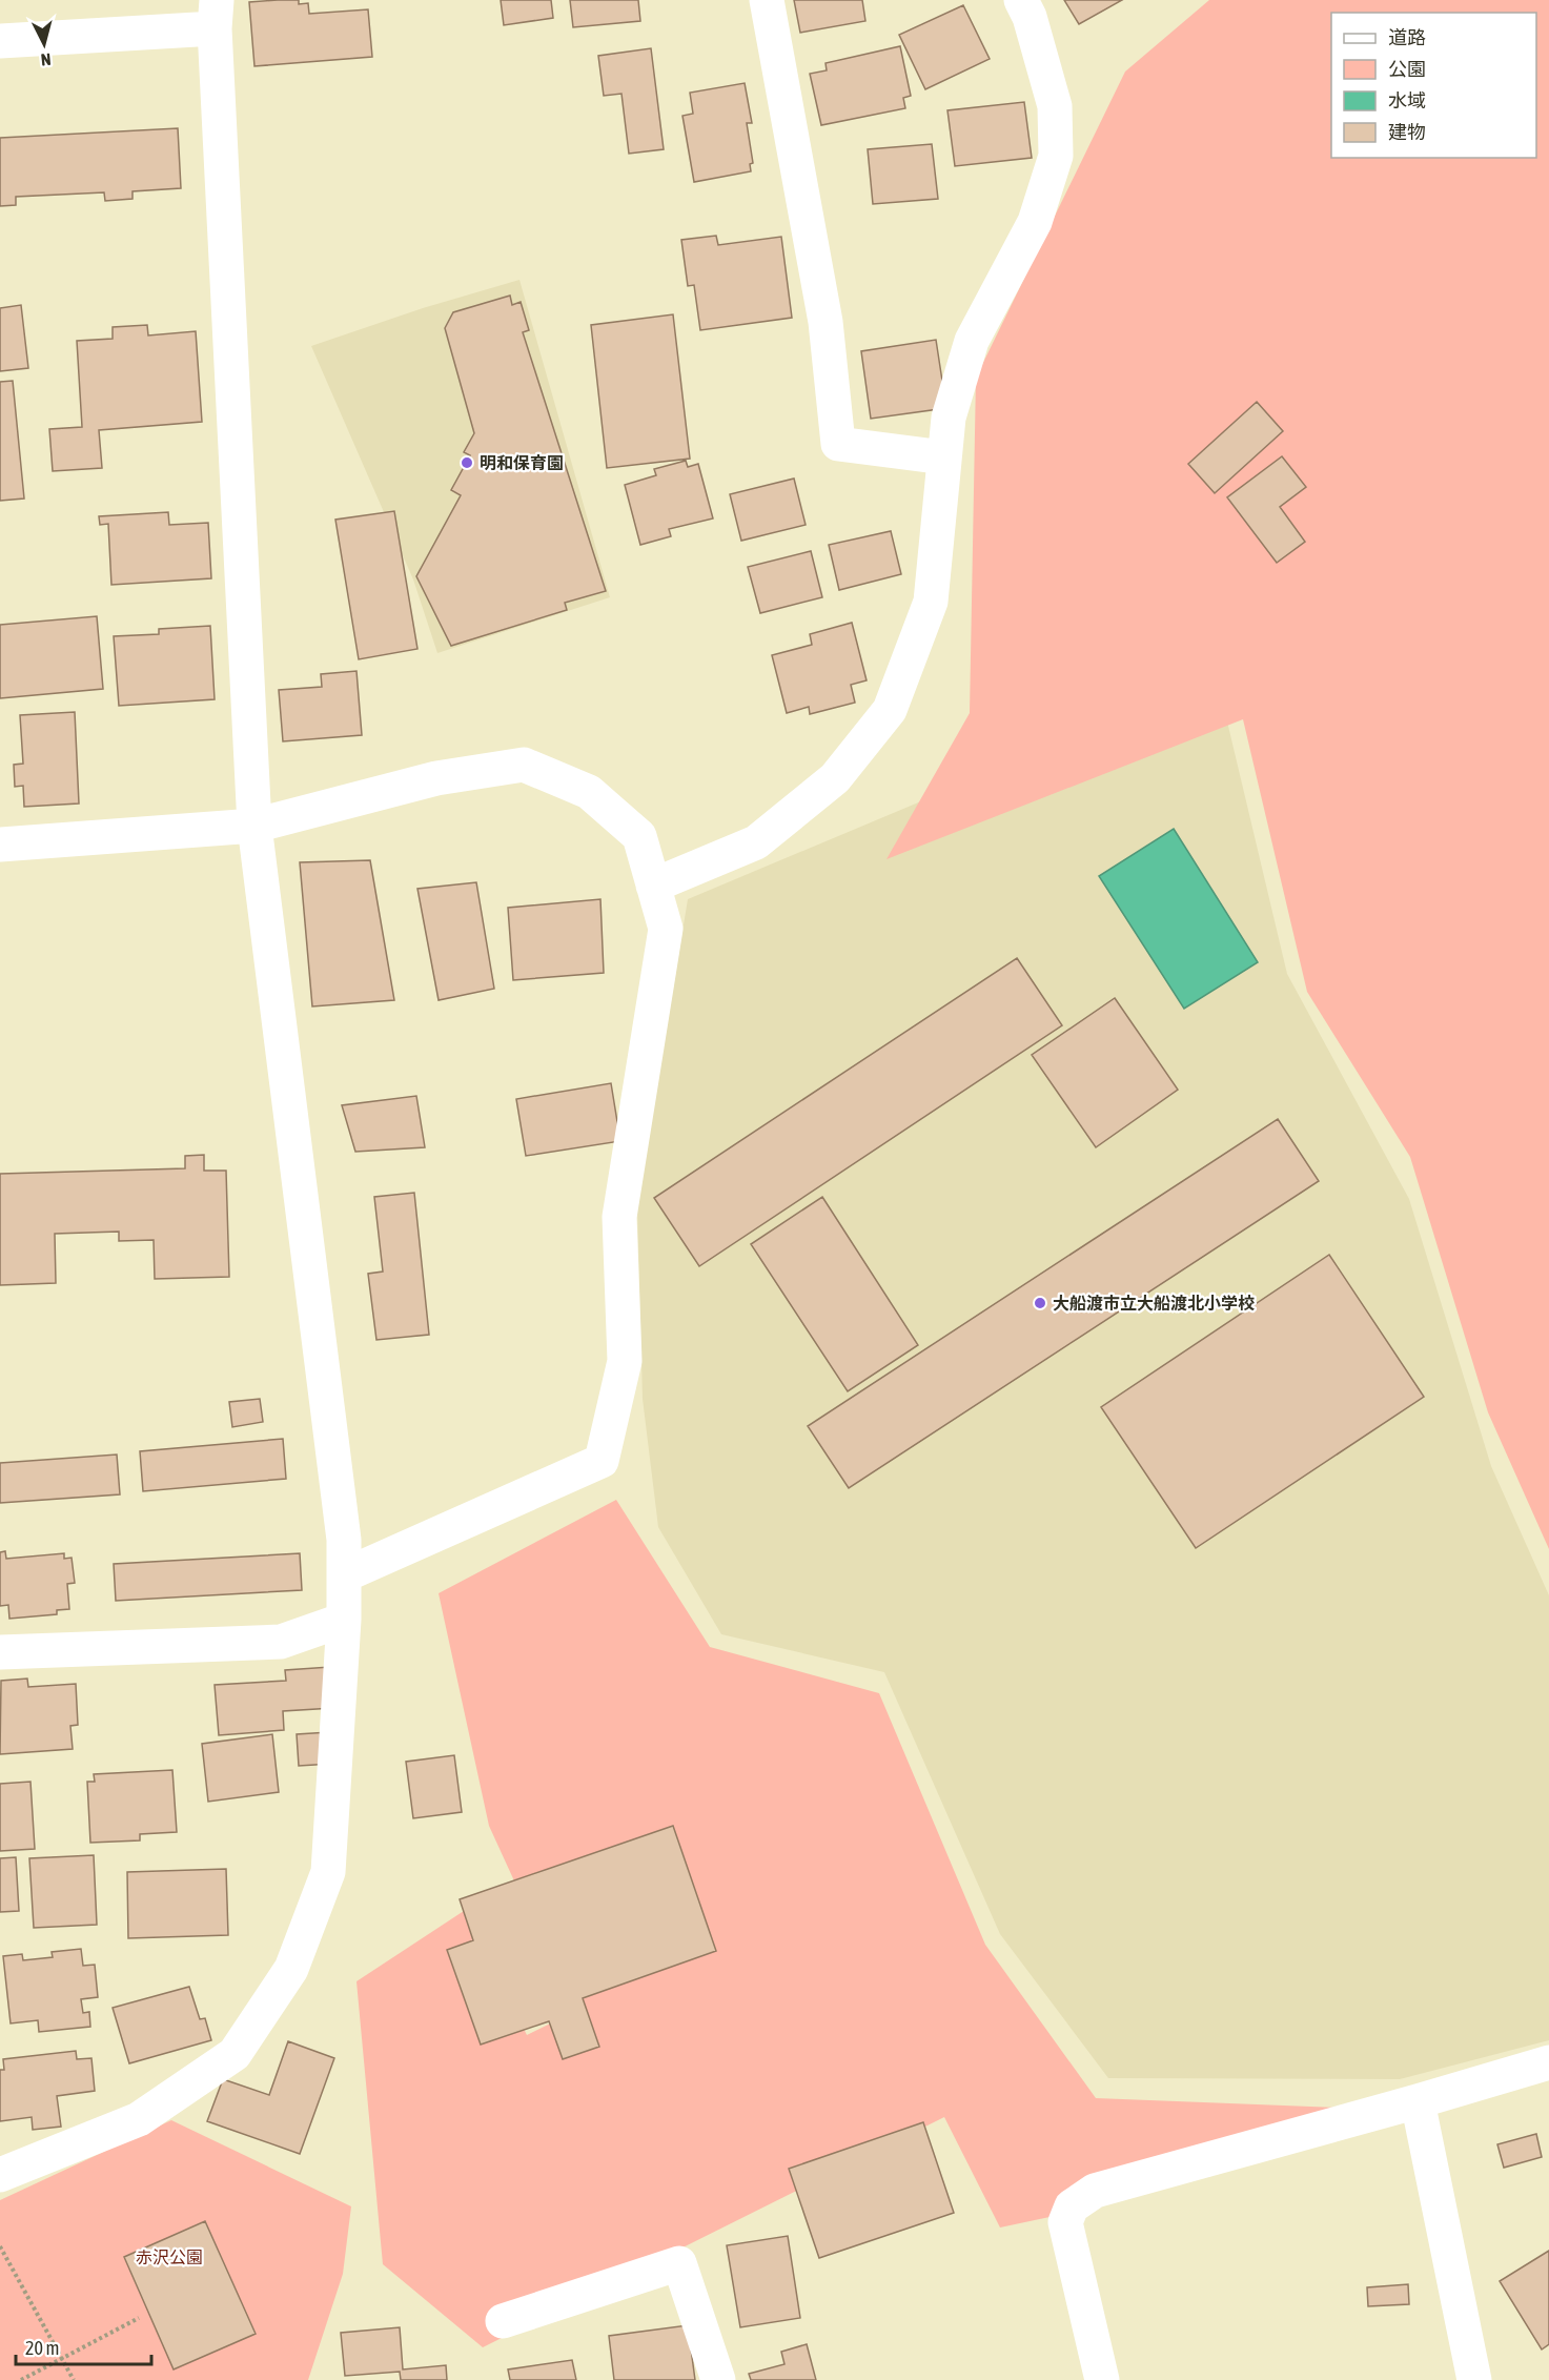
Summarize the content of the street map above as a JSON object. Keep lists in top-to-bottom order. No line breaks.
{"parks":["赤沢公園"],"places":["明和保育園","大船渡市立大船渡北小学校"],"legend":["道路","公園","水域","建物"],"scale_bar":"20 m","north":"bottom"}
